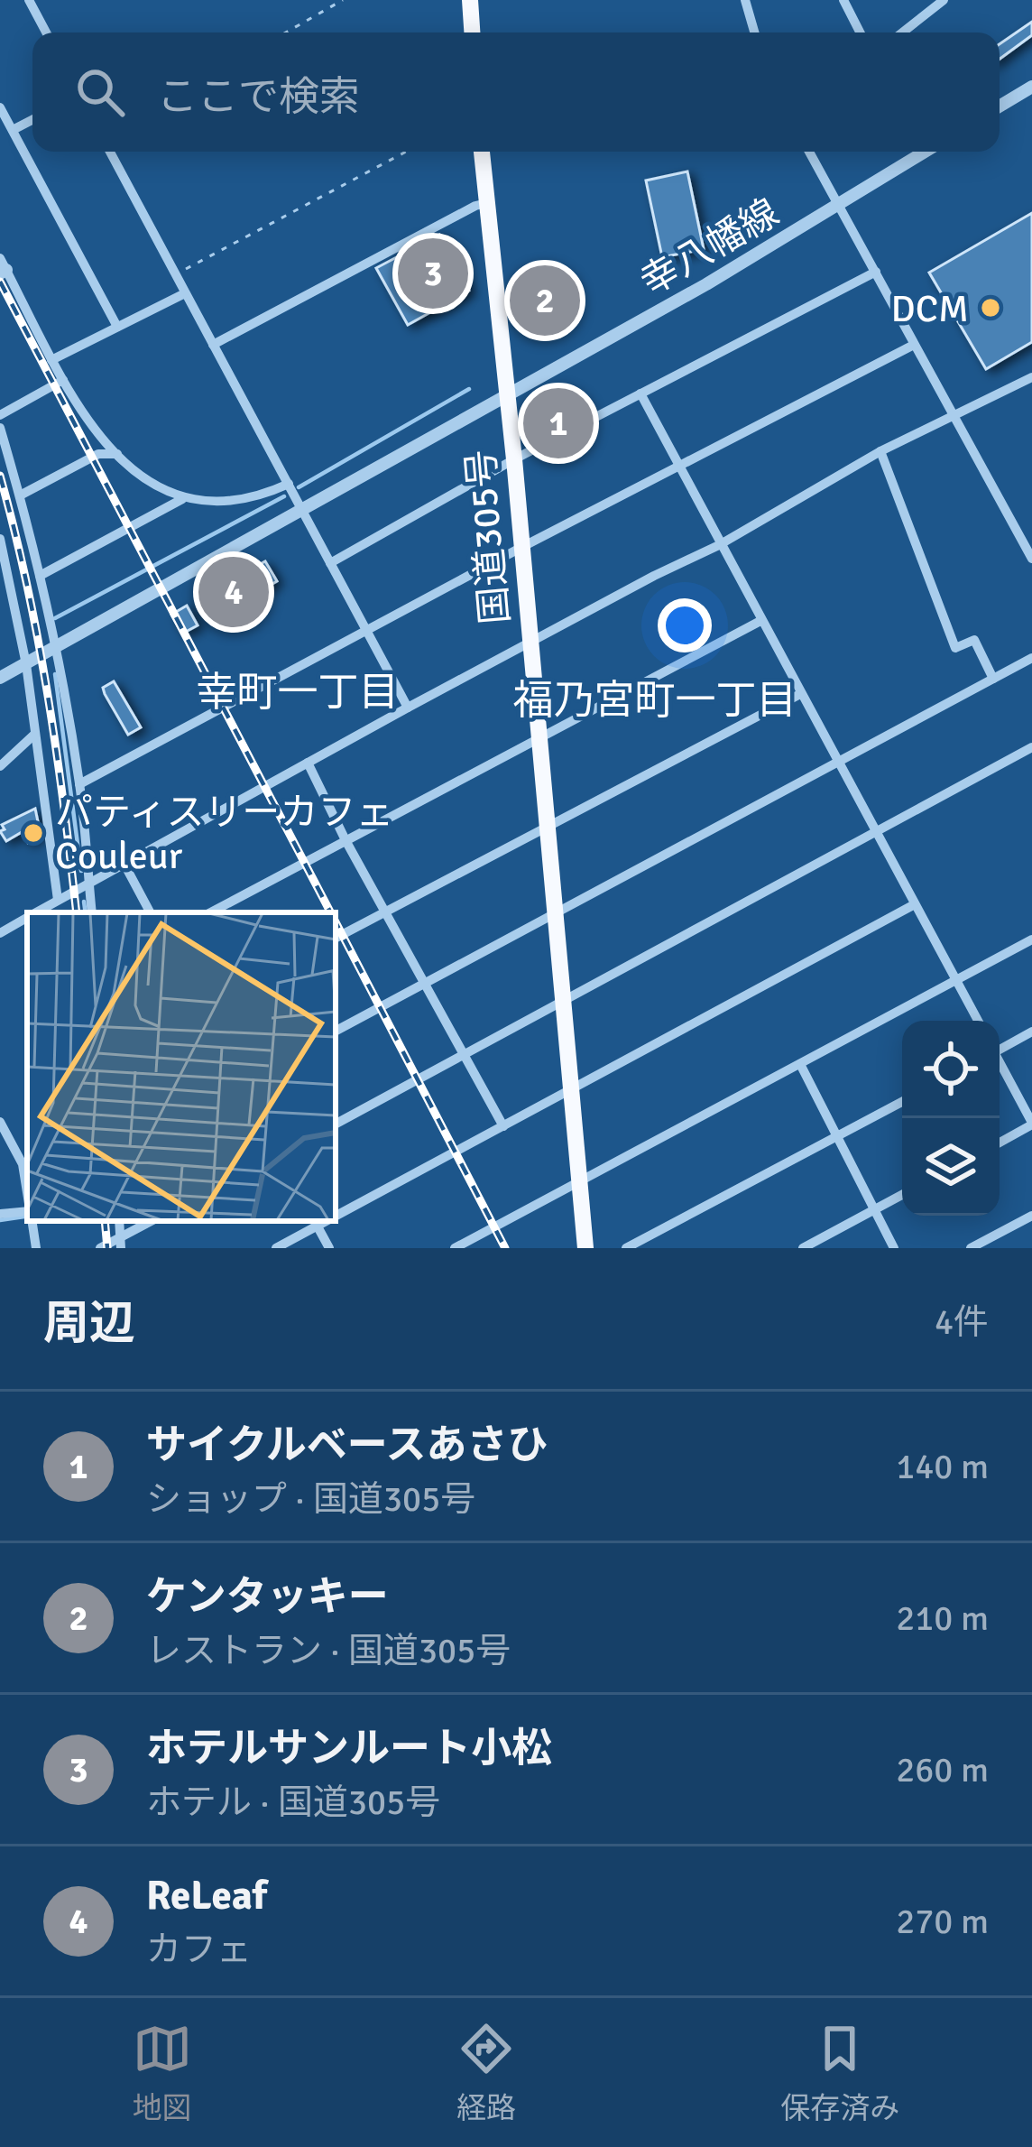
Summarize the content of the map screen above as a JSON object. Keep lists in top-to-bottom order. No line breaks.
{"streets":{"highway":["国道305号"],"street":["幸八幡線"]},"crossings":[["幸八幡線","国道305号"]],"districts":["幸町一丁目","福乃宮町一丁目"],"places":["DCM","パティスリーカフェ Couleur"],"page":{"search":"ここで検索","pins":["3","2","1","4"],"heading":["周辺","4件"],"list":[{"mark":"1","name":"サイクルベースあさひ","note":"ショップ · 国道305号","value":"140 m"},{"mark":"2","name":"ケンタッキー","note":"レストラン · 国道305号","value":"210 m"},{"mark":"3","name":"ホテルサンルート小松","note":"ホテル · 国道305号","value":"260 m"},{"mark":"4","name":"ReLeaf","note":"カフェ","value":"270 m"}],"nav":["地図","経路","保存済み"]}}
